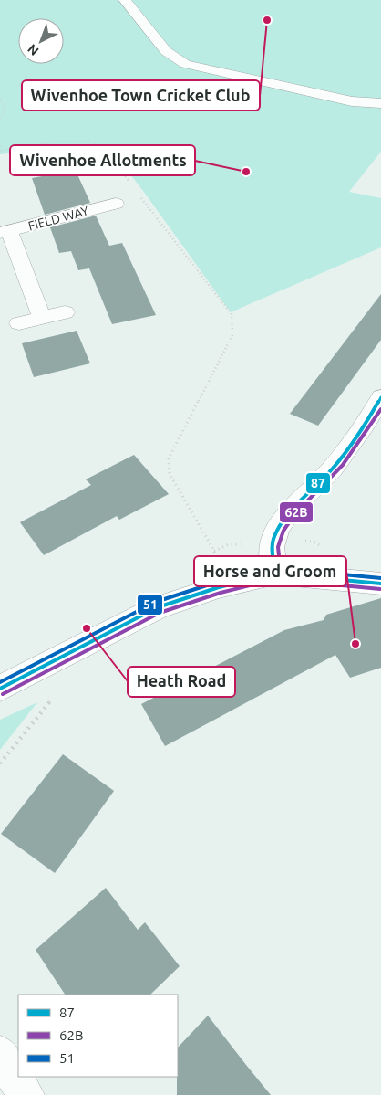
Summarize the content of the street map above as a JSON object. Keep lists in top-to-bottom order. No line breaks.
{"streets":{"street":["FIELD WAY"]},"places":["Wivenhoe Town Cricket Club","Wivenhoe Allotments","Heath Road","Horse and Groom"],"lines":["transit line 87","transit line 62B","transit line 51"],"legend":["87","62B","51"],"north":"bottom left"}
